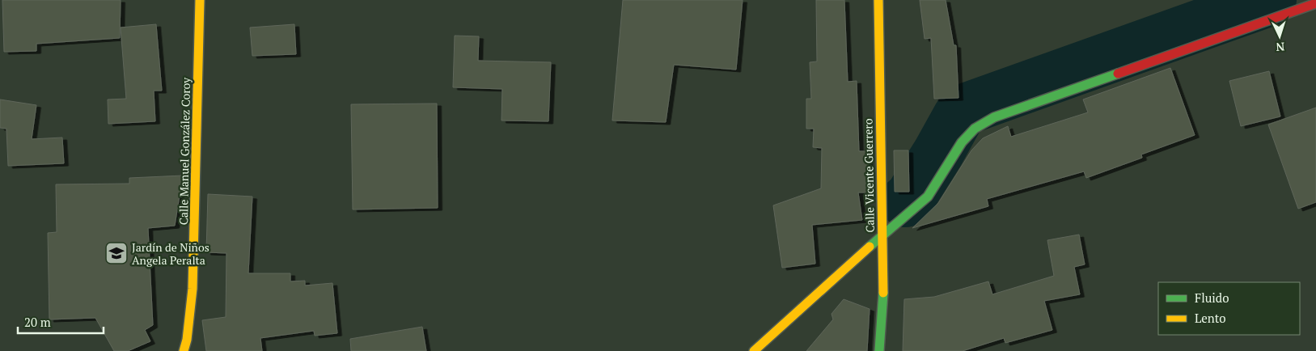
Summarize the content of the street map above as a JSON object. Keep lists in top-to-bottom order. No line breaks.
{"streets":{"street":["Calle Manuel González Coroy","Calle Vicente Guerrero"]},"places":{"school or university":["Jardín de Niños Angela Peralta"]},"legend":["Fluido","Lento"],"scale_bar":"20 m","north":"bottom"}
